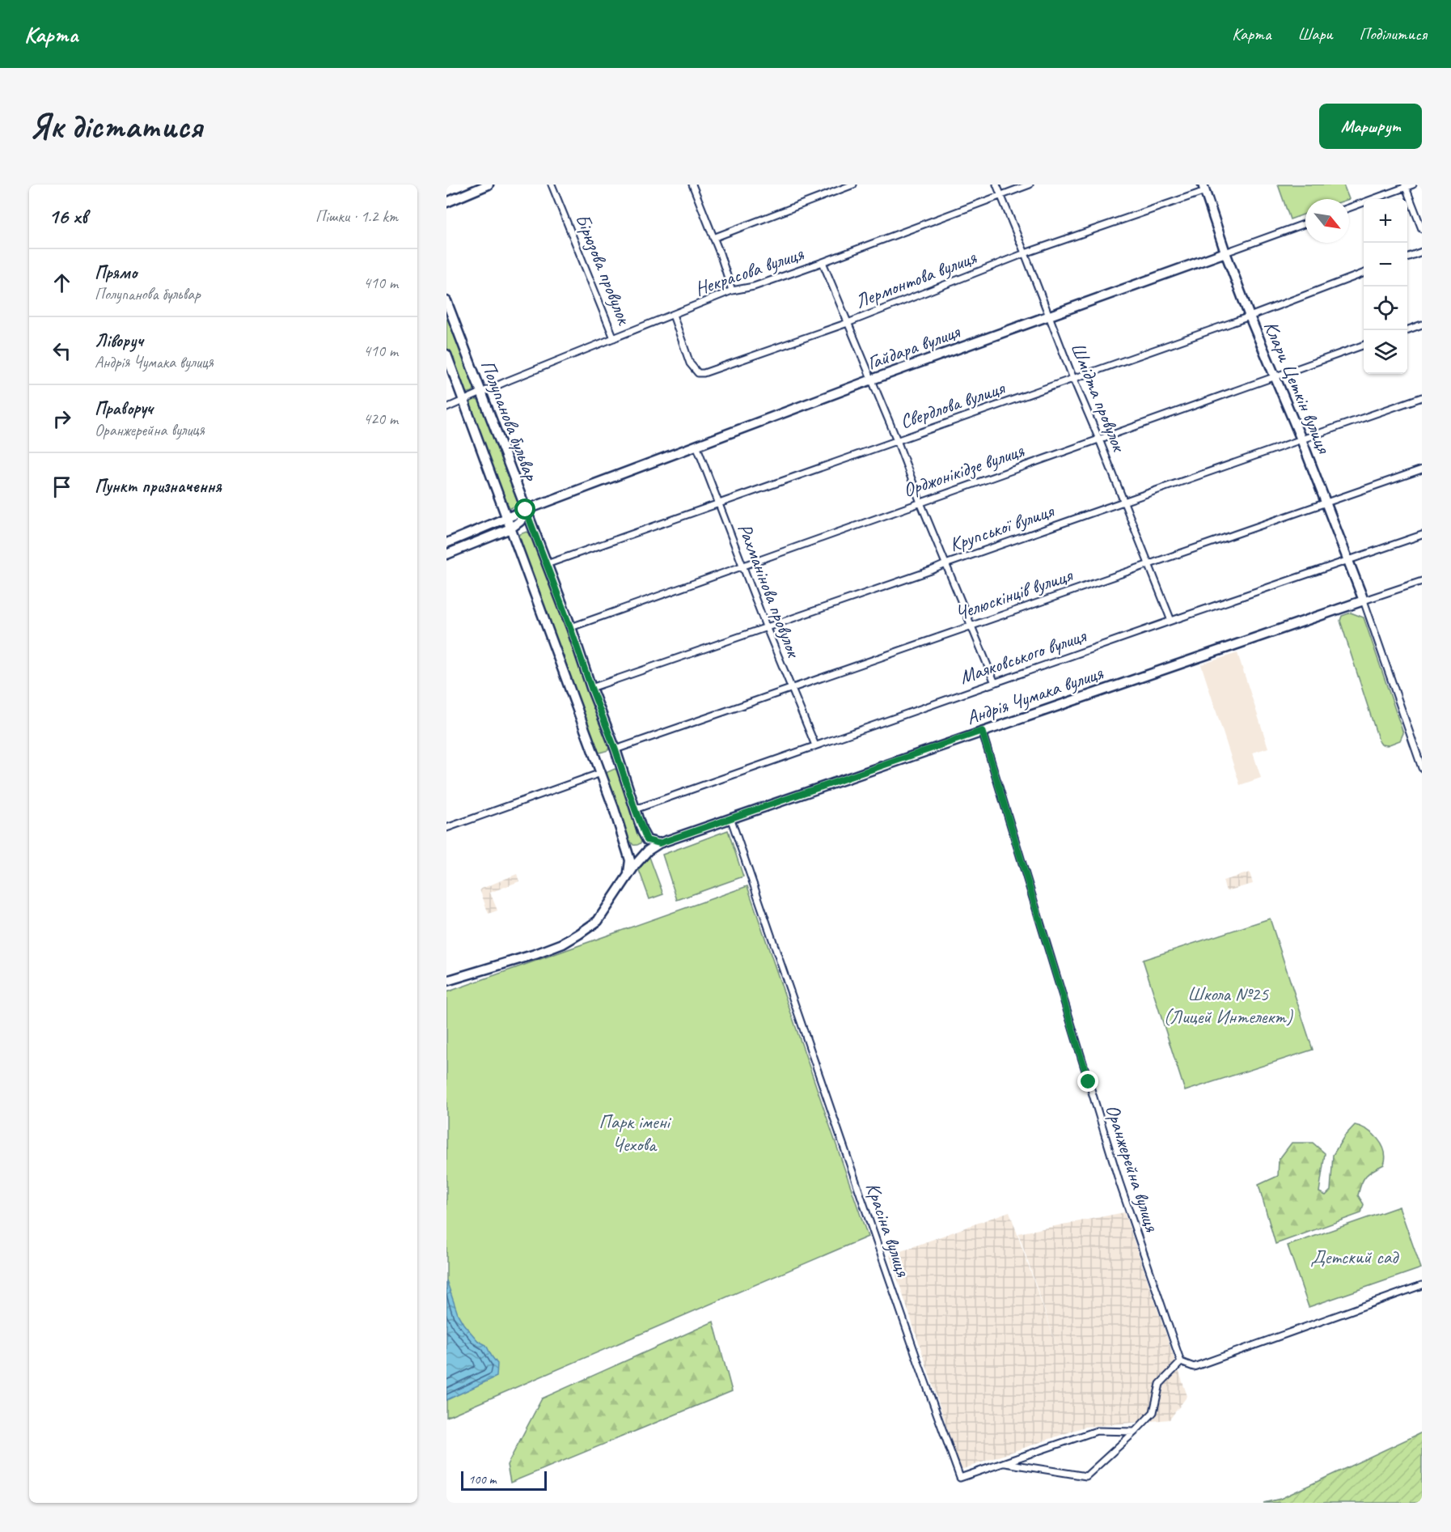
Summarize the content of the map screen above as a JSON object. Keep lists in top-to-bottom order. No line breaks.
{"streets":{"street":["Бірюзова провулок","Некрасова вулиця","Лермонтова вулиця","Гайдара вулиця","Клари Цеткін вулиця","Шмідта провулок","Свердлова вулиця","Полупанова бульвар","Орджонікідзе вулиця","Крупської вулиця","Рахманінова провулок","Челюскінців вулиця","Маяковського вулиця","Андрія Чумака вулиця","Оранжерейна вулиця","Красіна вулиця"]},"crossings":[["Бірюзова провулок","Некрасова вулиця"],["Некрасова вулиця","Лермонтова вулиця"],["Некрасова вулиця","Шмідта провулок"],["Некрасова вулиця","Полупанова бульвар"],["Лермонтова вулиця","Клари Цеткін вулиця"],["Лермонтова вулиця","Шмідта провулок"],["Гайдара вулиця","Клари Цеткін вулиця"],["Гайдара вулиця","Шмідта провулок"],["Гайдара вулиця","Полупанова бульвар"],["Гайдара вулиця","Рахманінова провулок"],["Клари Цеткін вулиця","Свердлова вулиця"],["Клари Цеткін вулиця","Орджонікідзе вулиця"],["Клари Цеткін вулиця","Крупської вулиця"],["Клари Цеткін вулиця","Челюскінців вулиця"],["Клари Цеткін вулиця","Маяковського вулиця"],["Клари Цеткін вулиця","Андрія Чумака вулиця"],["Шмідта провулок","Свердлова вулиця"],["Шмідта провулок","Орджонікідзе вулиця"],["Шмідта провулок","Крупської вулиця"],["Шмідта провулок","Челюскінців вулиця"],["Шмідта провулок","Маяковського вулиця"],["Свердлова вулиця","Полупанова бульвар"],["Свердлова вулиця","Рахманінова провулок"],["Полупанова бульвар","Орджонікідзе вулиця"],["Полупанова бульвар","Крупської вулиця"],["Полупанова бульвар","Челюскінців вулиця"],["Полупанова бульвар","Маяковського вулиця"],["Полупанова бульвар","Андрія Чумака вулиця"],["Орджонікідзе вулиця","Рахманінова провулок"],["Крупської вулиця","Рахманінова провулок"],["Рахманінова провулок","Челюскінців вулиця"],["Рахманінова провулок","Маяковського вулиця"],["Андрія Чумака вулиця","Оранжерейна вулиця"],["Андрія Чумака вулиця","Красіна вулиця"]],"parks":["Школа №25 (Лицей Интелект)","Парк імені Чехова","Детский сад"],"scale_bar":"100 m","north":"bottom right","page":{"header":"Карта","nav":["Карта","Шари","Поділитися"],"buttons":"Маршрут","title":"Як дістатися","heading":["16 хв","Пішки · 1.2 km"],"map_buttons":["+","−"],"list":[["Прямо","Полупанова бульвар","410 m"],["Ліворуч","Андрія Чумака вулиця","410 m"],["Праворуч","Оранжерейна вулиця","420 m"],"Пункт призначення"],"scale":"100 m"}}
